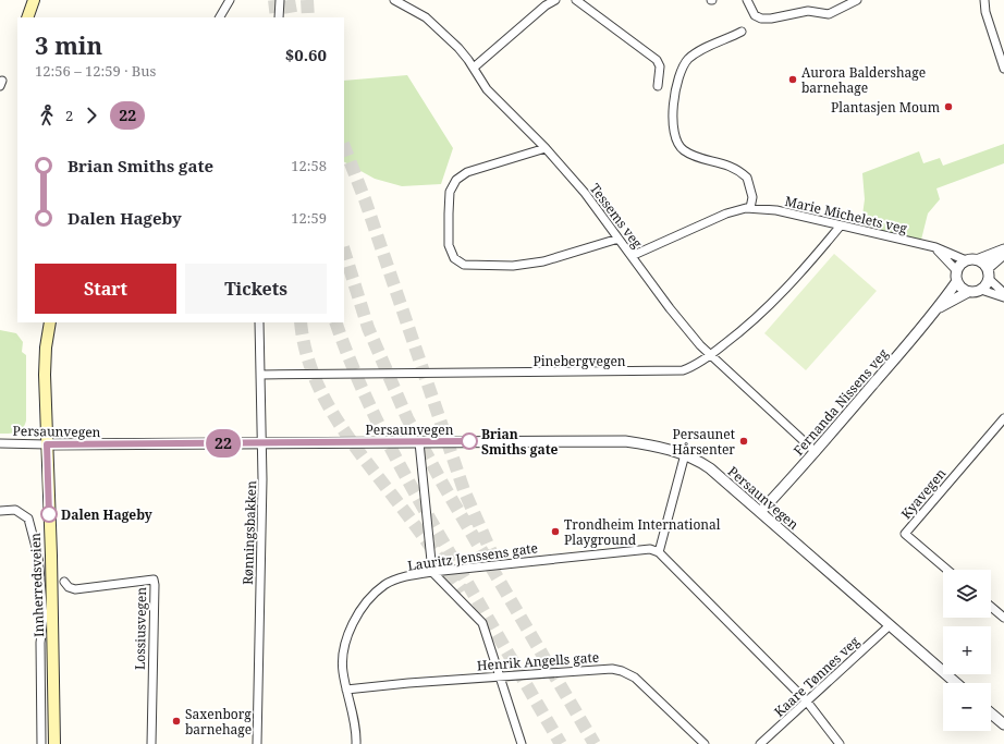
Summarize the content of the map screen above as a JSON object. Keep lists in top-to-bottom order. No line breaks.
{"streets":{"main road":["Innherredsveien"],"street":["Marie Michelets veg","Tessems veg","Pinebergvegen","Fernanda Nissens veg","Persaunvegen","Kyavegen","Rønningsbakken","Lauritz Jenssens gate","Lossiusvegen","Henrik Angells gate","Kaare Tønnes veg"]},"crossings":[["Marie Michelets veg","Tessems veg"],["Marie Michelets veg","Pinebergvegen"],["Marie Michelets veg","Fernanda Nissens veg"],["Tessems veg","Pinebergvegen"],["Tessems veg","Fernanda Nissens veg"],["Pinebergvegen","Rønningsbakken"],["Fernanda Nissens veg","Persaunvegen"],["Persaunvegen","Rønningsbakken"],["Persaunvegen","Innherredsveien"],["Persaunvegen","Kaare Tønnes veg"],["Lauritz Jenssens gate","Henrik Angells gate"]],"places":["Aurora Baldershage barnehage","Plantasjen Moum","Brian Smiths gate","Persaunet Hårsenter","Dalen Hageby","Trondheim International Playground","Saxenborg barnehage"],"lines":["bus line 22"],"page":{"on_map":"22","heading":["3 min","12:56 – 12:59 · Bus","$0.60"],"legs":["2","22"],"list":[{"name":"Brian Smiths gate","value":"12:58"},{"name":"Dalen Hageby","value":"12:59"}],"buttons":["Start","Tickets"],"map_buttons":["+","−"]}}
